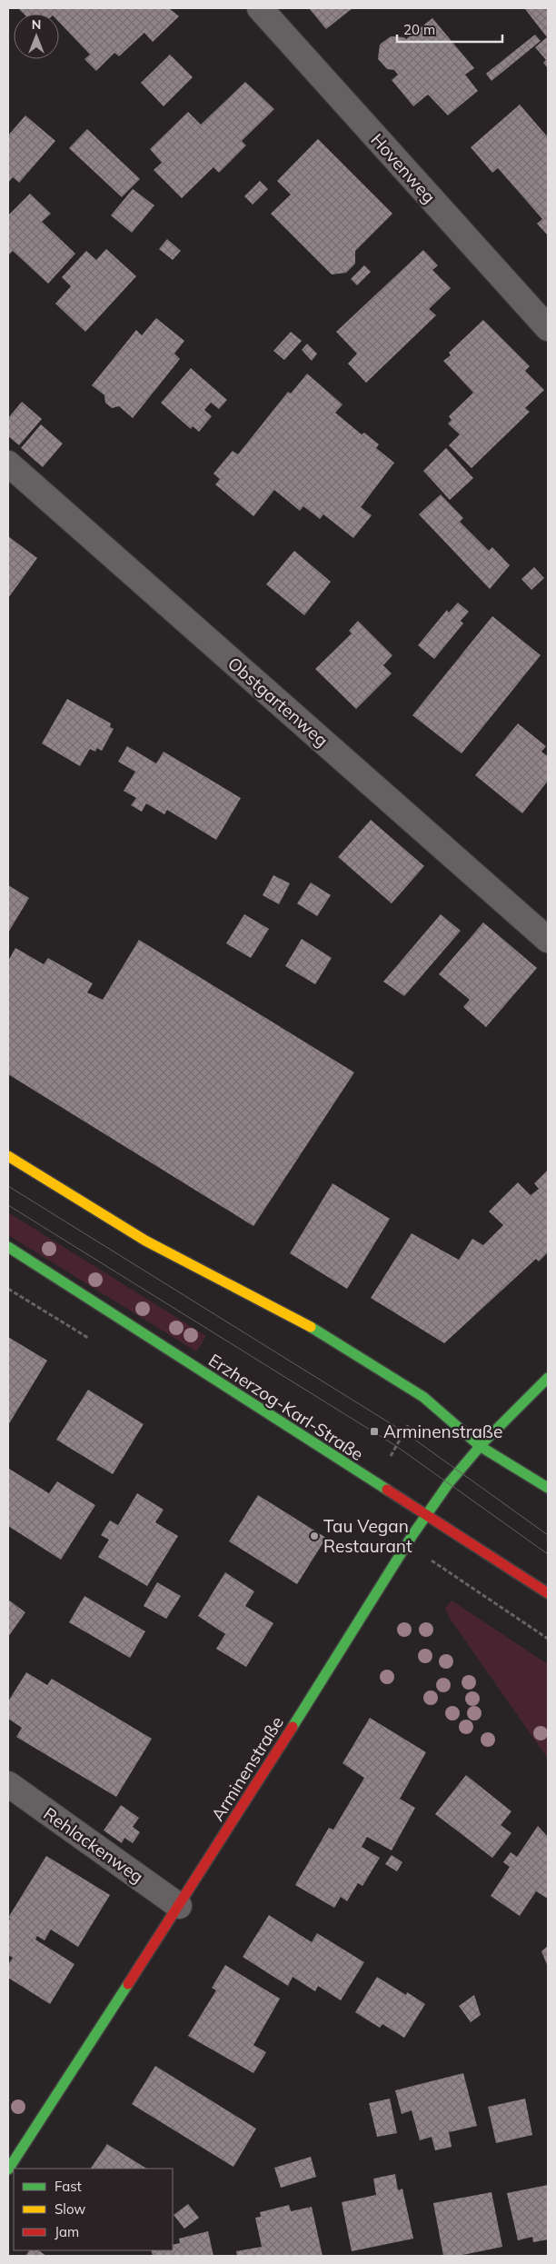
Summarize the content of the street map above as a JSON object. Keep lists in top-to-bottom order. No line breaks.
{"streets":{"main road":["Erzherzog-Karl-Straße","Arminenstraße"],"street":["Hovenweg","Obstgartenweg","Rehlackenweg"]},"crossings":[["Erzherzog-Karl-Straße","Arminenstraße"],["Arminenstraße","Rehlackenweg"]],"places":{"transit":["Arminenstraße"],"other":["Tau Vegan Restaurant"]},"legend":["Fast","Slow","Jam"],"scale_bar":"20 m","north":"top"}
